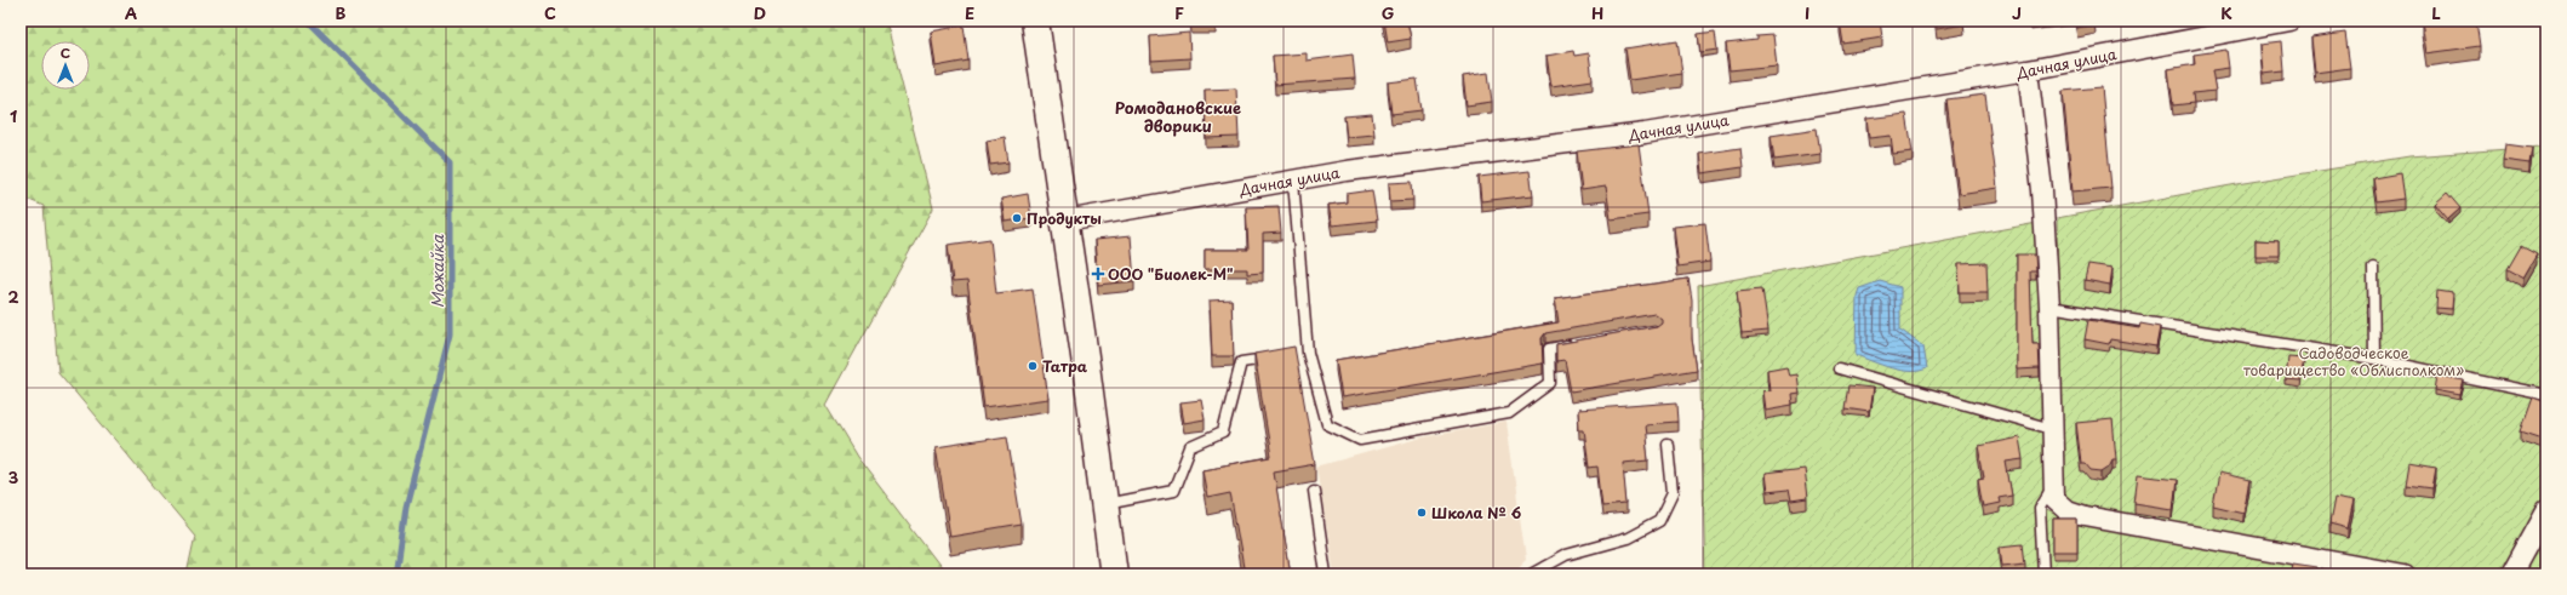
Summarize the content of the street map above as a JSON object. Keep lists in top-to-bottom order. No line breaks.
{"streets":{"street":["Дачная улица"]},"districts":["Ромодановские дворики"],"water":["Можайка"],"parks":["Садоводческое товарищество «Облисполком»"],"places":{"other":["Продукты","Татра","Школа № 6"],"health":["ООО \"Биолек-М\""]},"north":"top","grid":{"columns":["A","B","C","D","E","F","G","H","I","J","K","L"],"rows":["1","2","3"]}}
